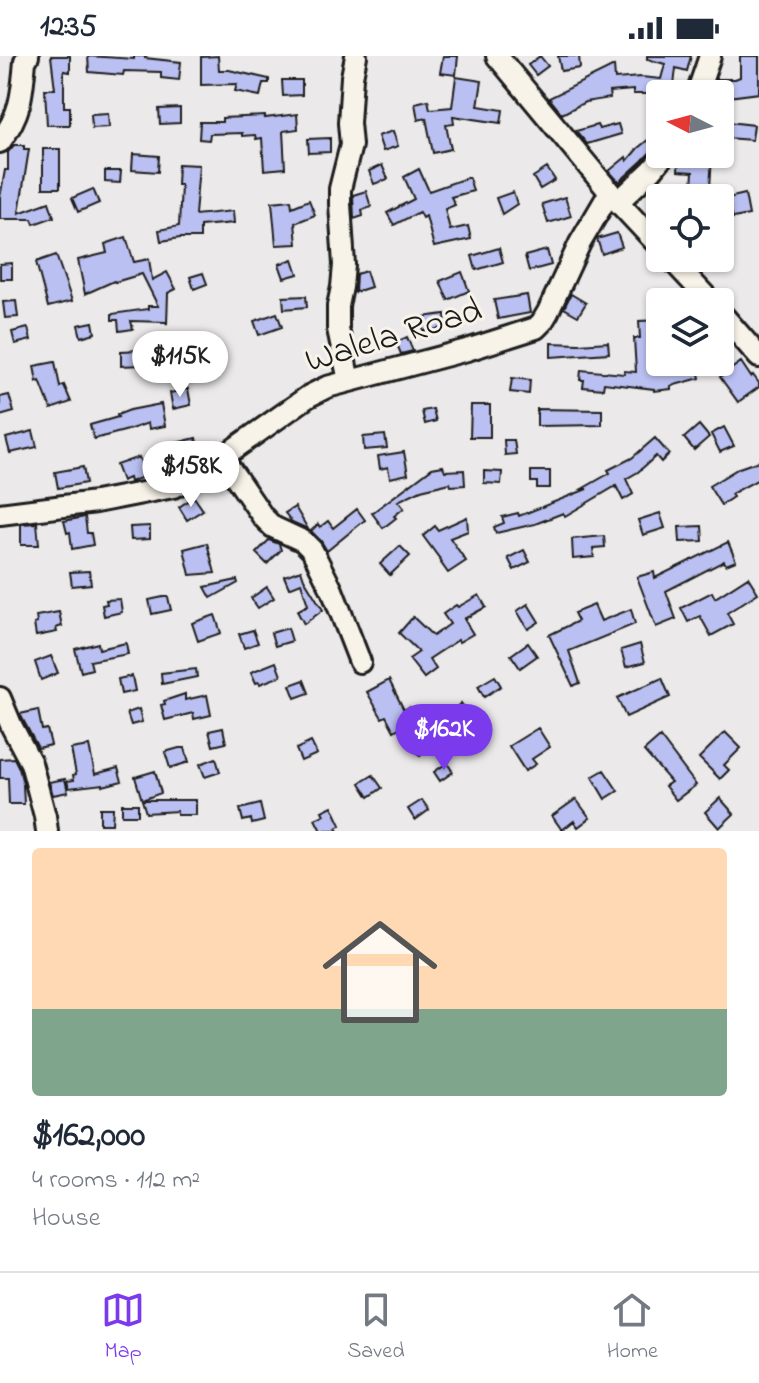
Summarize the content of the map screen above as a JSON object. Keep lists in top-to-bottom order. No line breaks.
{"streets":{"street":["Walela Road"]},"north":"left","page":{"status":"12:35","price":["$115K","$158K","$162K"],"list":[{"name":"$162,000","note":"4 rooms · 112 m² · House"}],"tabs":["Map","Saved","Home"]}}
